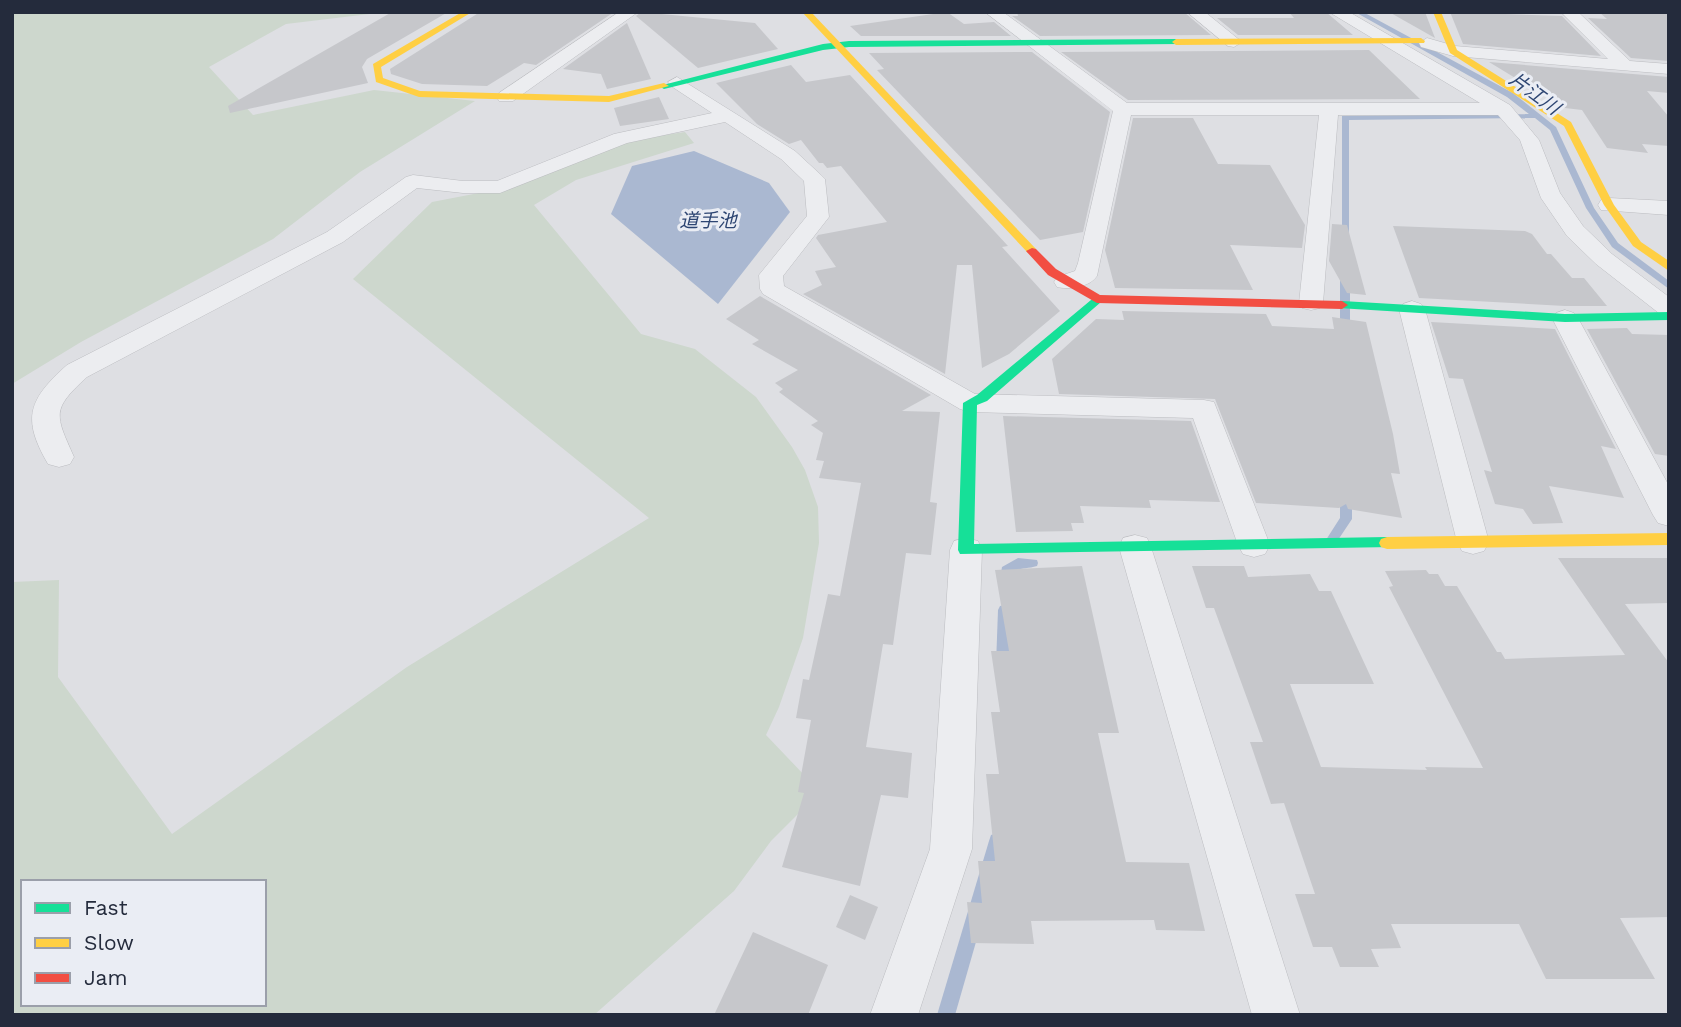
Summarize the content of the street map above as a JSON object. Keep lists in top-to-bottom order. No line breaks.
{"water":["片江川","道手池"],"legend":["Fast","Slow","Jam"]}
